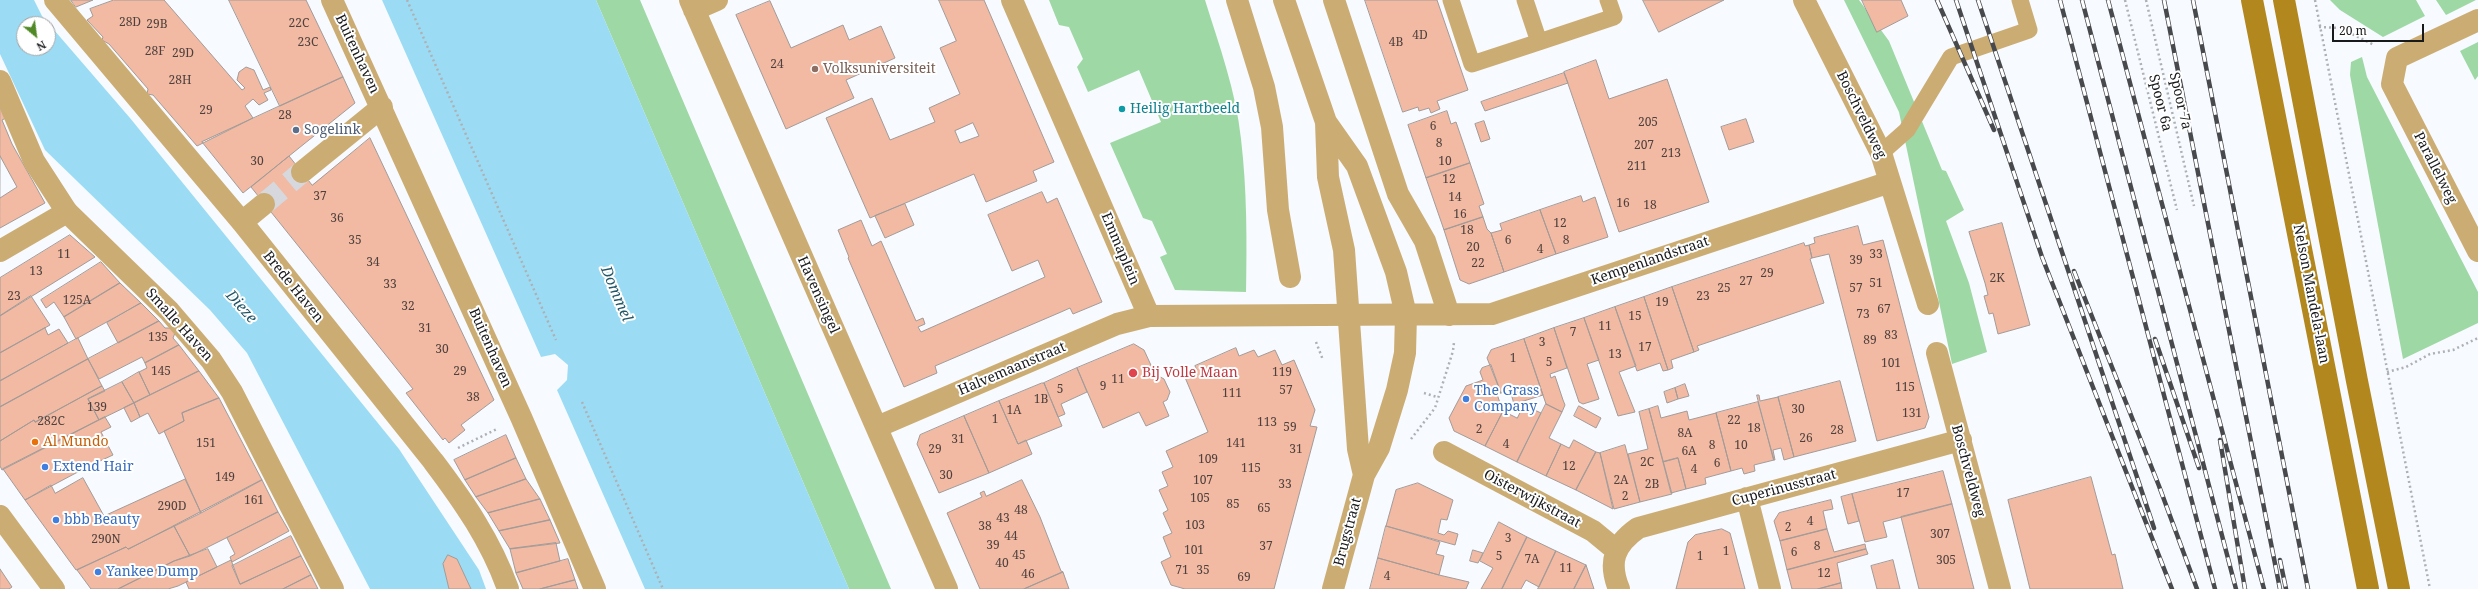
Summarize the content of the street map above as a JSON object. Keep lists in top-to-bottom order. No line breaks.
{"streets":{"main road":["Nelson Mandela-laan"],"street":["Buitenhaven","Boschveldweg","Parallelweg","Emmaplein","Kempenlandstraat","Brede Haven","Havensingel","Smalle Haven","Halvemaanstraat","Cuperinusstraat","Oisterwijkstraat","Brugstraat"],"path":["Spoor 7a","Spoor 6a"]},"crossings":[["Boschveldweg","Kempenlandstraat"],["Boschveldweg","Cuperinusstraat"],["Emmaplein","Halvemaanstraat"],["Havensingel","Halvemaanstraat"],["Cuperinusstraat","Oisterwijkstraat"]],"water":["Dommel","Dieze"],"places":["Volksuniversiteit","Heilig Hartbeeld","Sogelink","Bij Volle Maan","The Grass Company","Al Mundo","Extend Hair","bbb Beauty","Yankee Dump"],"house_numbers":["28D","22C","29B","4D","23C","4B","28F","29D","24","28H","29","28","205","6","8","207","213","30","10","211","12","37","14","16","18","16","36","12","18","35","6","8","20","4","11","33","39","34","22","13","29","2K","27","51","33","25","57","23","23","125A","19","32","67","73","15","11","31","7","83","135","89","3","17","30","13","1","5","101","145","29","119","11","9","115","5","57","111","38","1B","139","30","1A","131","1","22","282C","113","59","18","2","28","8A","26","31","151","141","4","8","10","29","31","6A","109","2C","6","12","115","4","30","149","107","2A","33","2B","17","2","105","161","85","290D","65","48","43","4","103","38","2","307","44","3","290N","39","37","8","101","1","6","45","5","1","7A","305","40","11","71","35","12","46","4","69"],"scale_bar":"20 m","north":"bottom right"}
